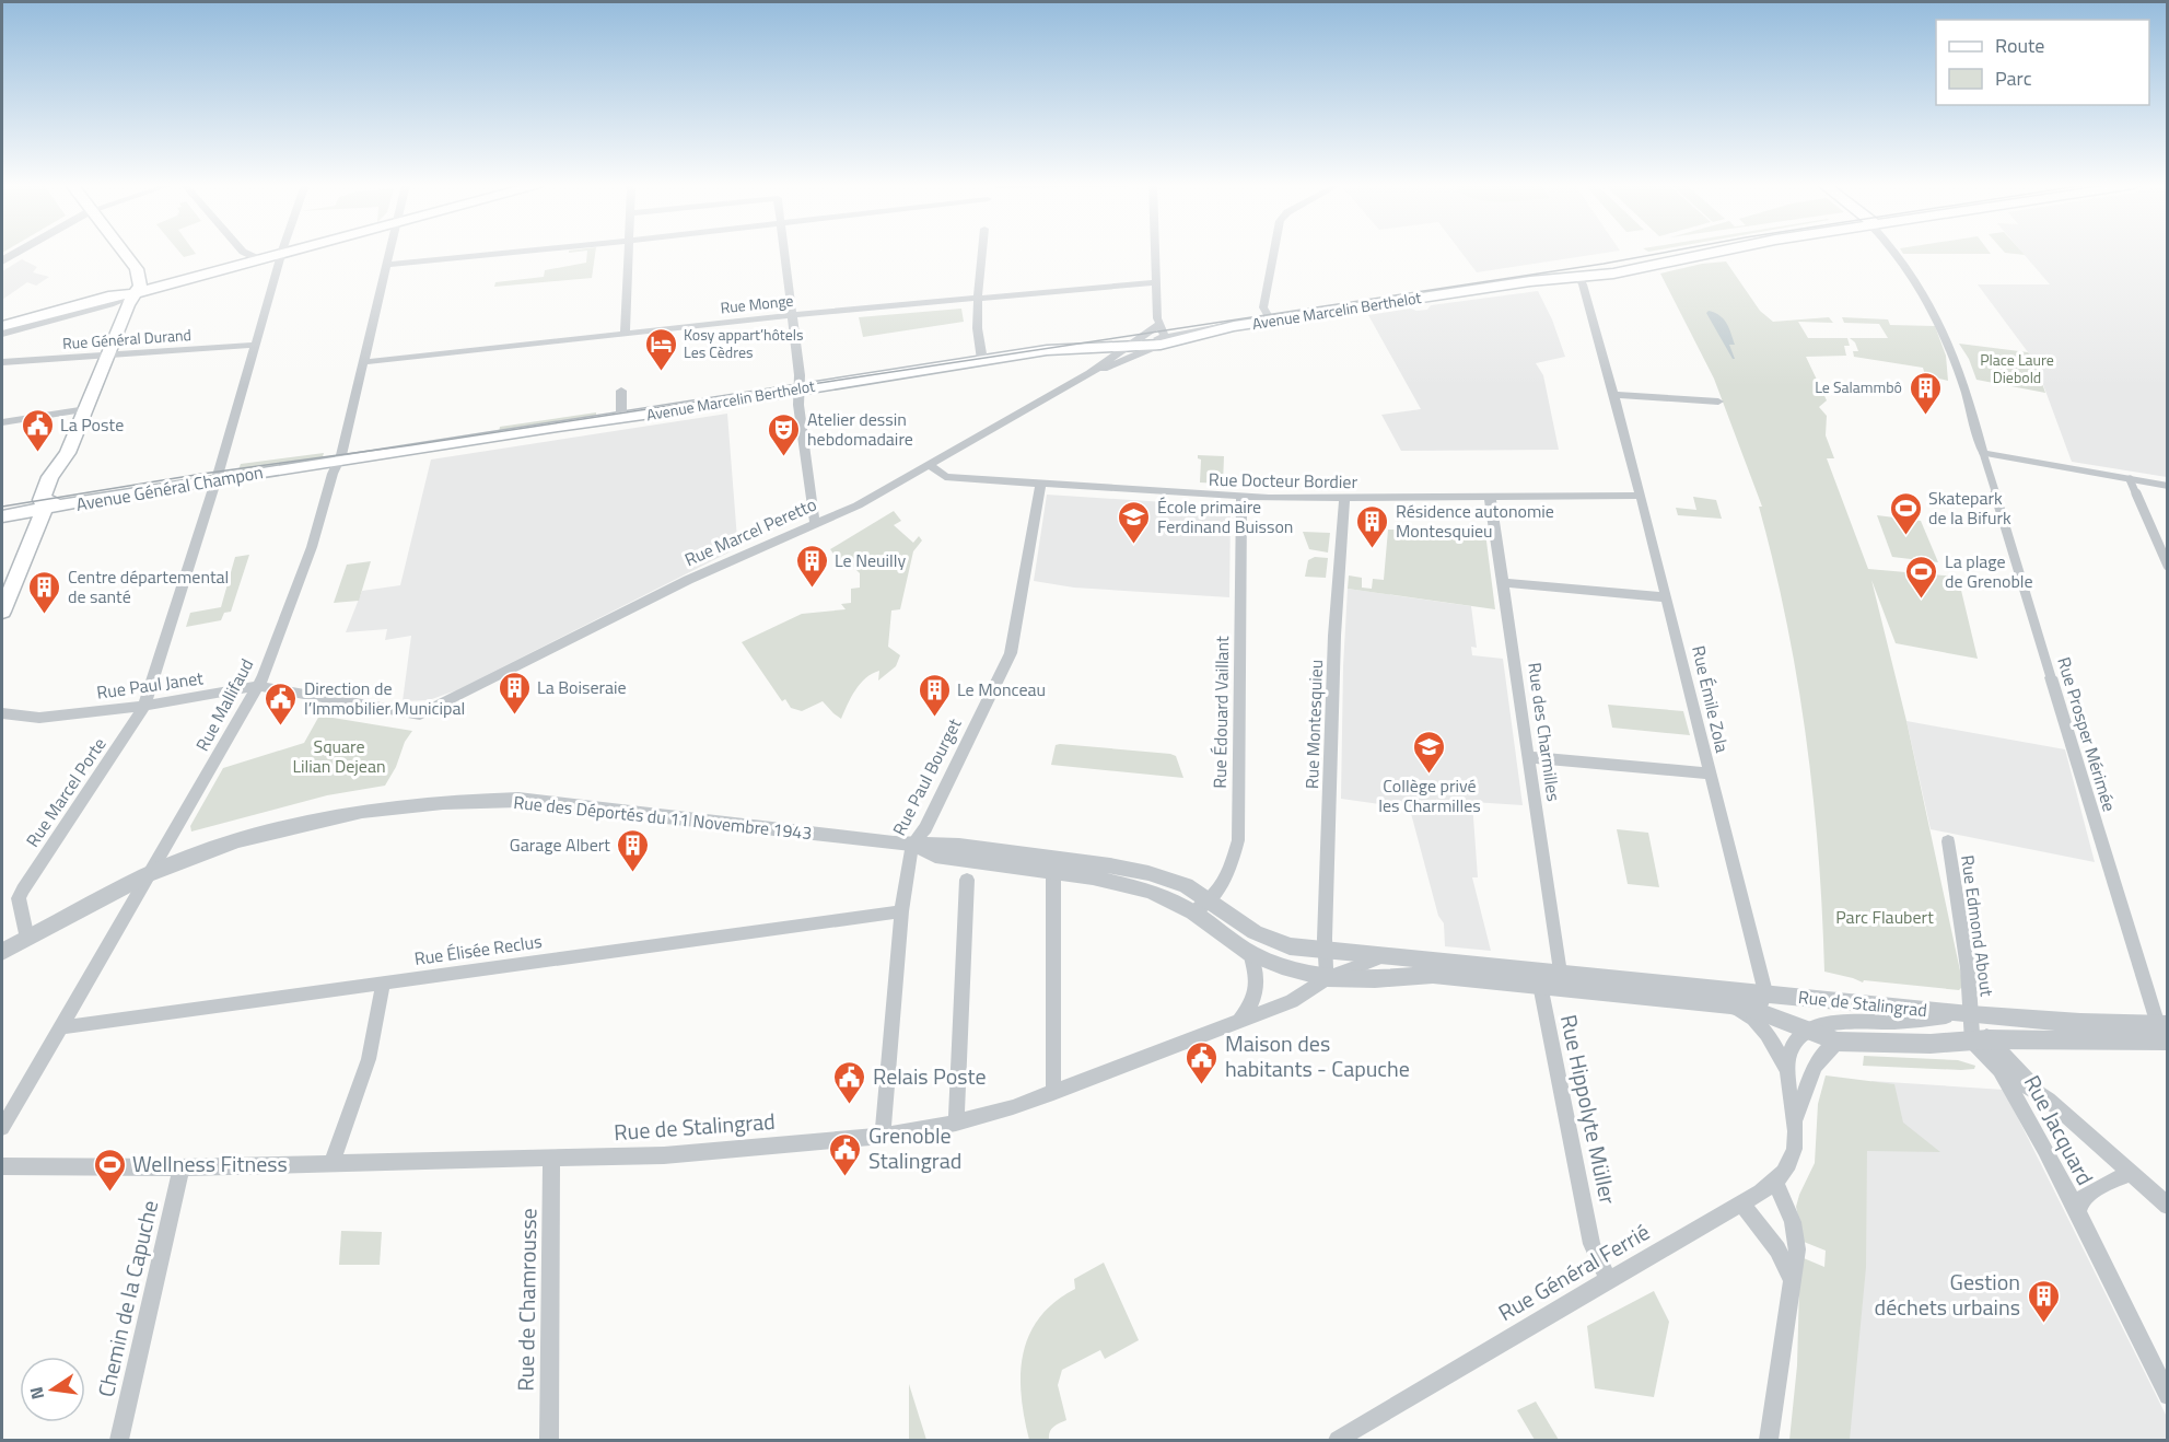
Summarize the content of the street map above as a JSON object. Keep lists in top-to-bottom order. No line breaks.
{"streets":{"main road":["Avenue Marcelin Berthelot","Avenue Général Champon"],"street":["Rue Monge","Rue Général Durand","Rue Docteur Bordier","Rue Marcel Peretto","Rue Paul Janet","Rue Émile Zola","Rue Mallifaud","Rue Édouard Vaillant","Rue Montesquieu","Rue des Charmilles","Rue Prosper Mérimée","Rue Paul Bourget","Rue Marcel Porte","Rue des Déportés du 11 Novembre 1943","Rue Edmond About","Rue Élisée Reclus","Rue de Stalingrad","Rue Hippolyte Müller","Rue Jacquard","Rue Général Ferrié","Chemin de la Capuche","Rue de Chamrousse"]},"crossings":[["Rue Monge","Rue Mallifaud"],["Avenue Marcelin Berthelot","Avenue Général Champon"],["Avenue Marcelin Berthelot","Rue Marcel Peretto"],["Avenue Marcelin Berthelot","Rue Émile Zola"],["Avenue Marcelin Berthelot","Rue Mallifaud"],["Rue Général Durand","Rue Marcel Porte"],["Rue Docteur Bordier","Rue Marcel Peretto"],["Rue Docteur Bordier","Rue Émile Zola"],["Rue Docteur Bordier","Rue Édouard Vaillant"],["Rue Docteur Bordier","Rue Montesquieu"],["Rue Docteur Bordier","Rue des Charmilles"],["Rue Docteur Bordier","Rue Paul Bourget"],["Avenue Général Champon","Rue Mallifaud"],["Avenue Général Champon","Rue Marcel Porte"],["Rue Marcel Peretto","Rue Paul Janet"],["Rue Paul Janet","Rue Mallifaud"],["Rue Paul Janet","Rue Marcel Porte"],["Rue Émile Zola","Rue de Stalingrad"],["Rue Mallifaud","Rue des Déportés du 11 Novembre 1943"],["Rue Mallifaud","Rue Élisée Reclus"],["Rue Édouard Vaillant","Rue des Déportés du 11 Novembre 1943"],["Rue Montesquieu","Rue des Déportés du 11 Novembre 1943"],["Rue des Charmilles","Rue de Stalingrad"],["Rue Prosper Mérimée","Rue de Stalingrad"],["Rue Paul Bourget","Rue des Déportés du 11 Novembre 1943"],["Rue Paul Bourget","Rue Élisée Reclus"],["Rue Paul Bourget","Rue de Stalingrad"],["Rue Marcel Porte","Rue des Déportés du 11 Novembre 1943"],["Rue des Déportés du 11 Novembre 1943","Rue de Stalingrad"],["Rue Edmond About","Rue de Stalingrad"],["Rue de Stalingrad","Rue Hippolyte Müller"],["Rue de Stalingrad","Rue Général Ferrié"],["Rue de Stalingrad","Chemin de la Capuche"],["Rue de Stalingrad","Rue de Chamrousse"],["Rue Hippolyte Müller","Rue Général Ferrié"]],"parks":["Place Laure Diebold","Square Lilian Dejean","Parc Flaubert"],"places":{"hotel":["Kosy appart’hôtels Les Cèdres"],"building":["Le Salammbô","Résidence autonomie Montesquieu","Le Neuilly","Centre départemental de santé","La Boiseraie","Le Monceau","Garage Albert","Gestion déchets urbains"],"public building":["La Poste","Direction de l’Immobilier Municipal","Maison des habitants - Capuche","Relais Poste","Grenoble Stalingrad"],"theatre":["Atelier dessin hebdomadaire"],"sports":["Skatepark de la Bifurk","La plage de Grenoble","Wellness Fitness"],"school or university":["École primaire Ferdinand Buisson","Collège privé les Charmilles"]},"legend":["Route","Parc"],"north":"left"}
